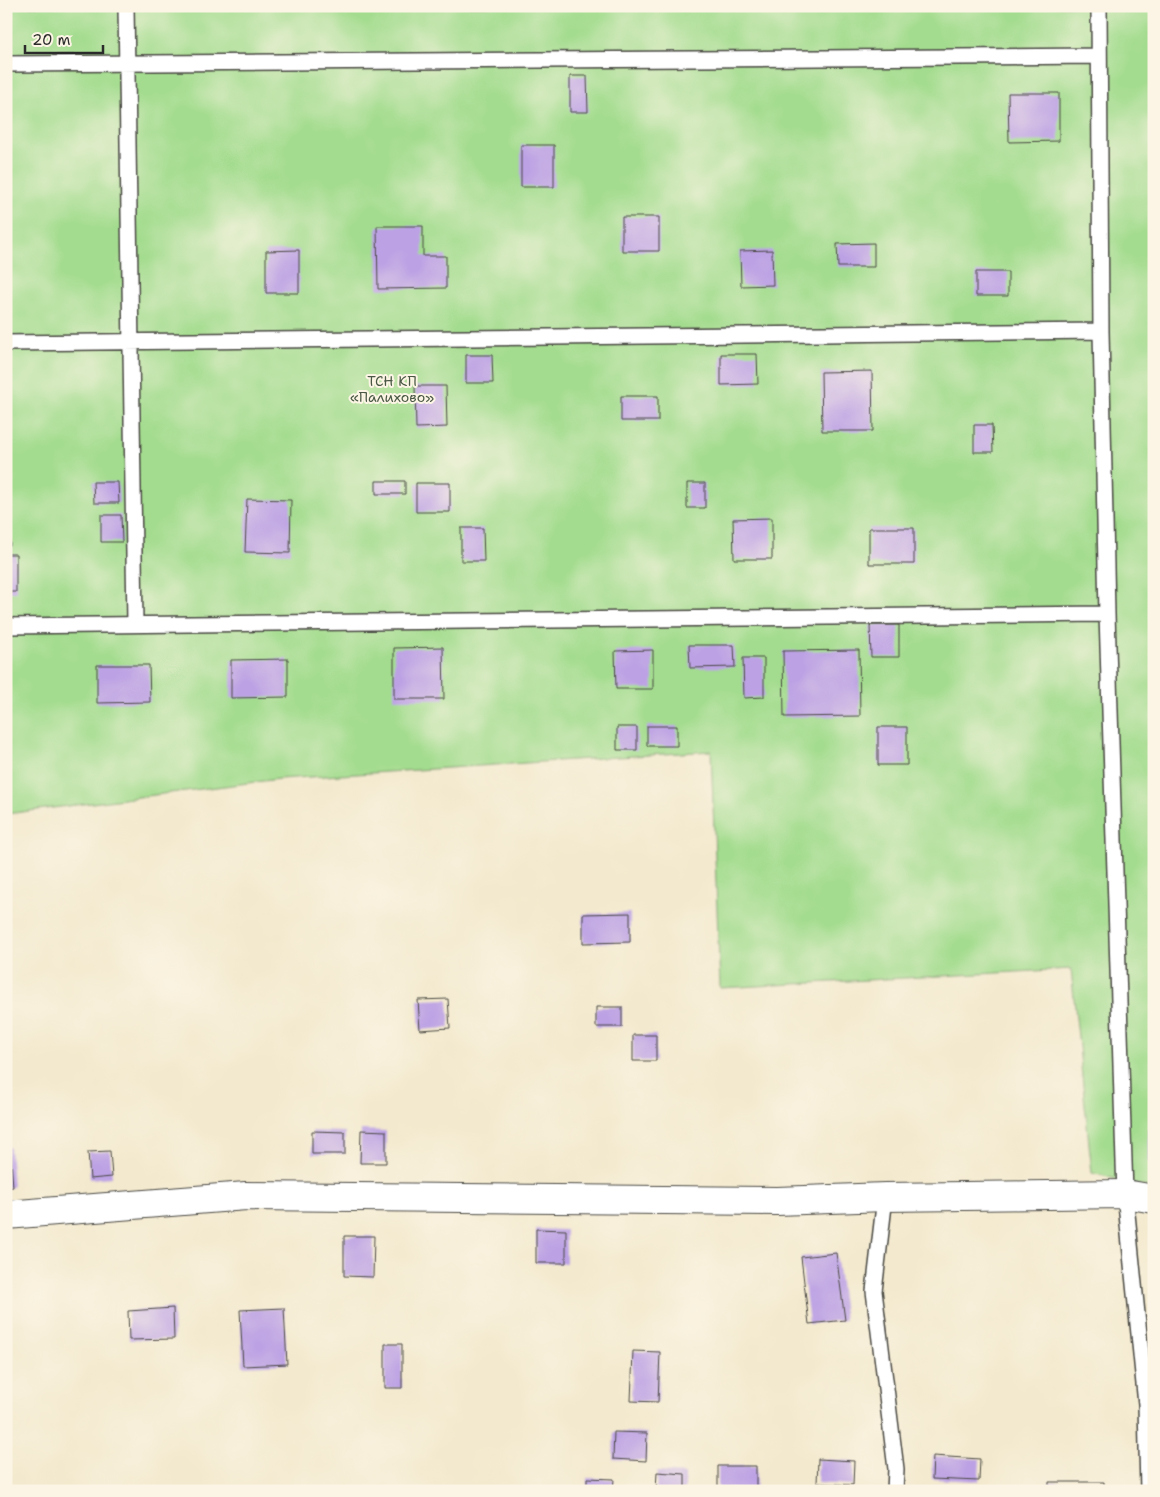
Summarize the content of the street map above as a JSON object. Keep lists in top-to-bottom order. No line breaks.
{"parks":["ТСН КП «Палихово»"],"scale_bar":"20 m"}
